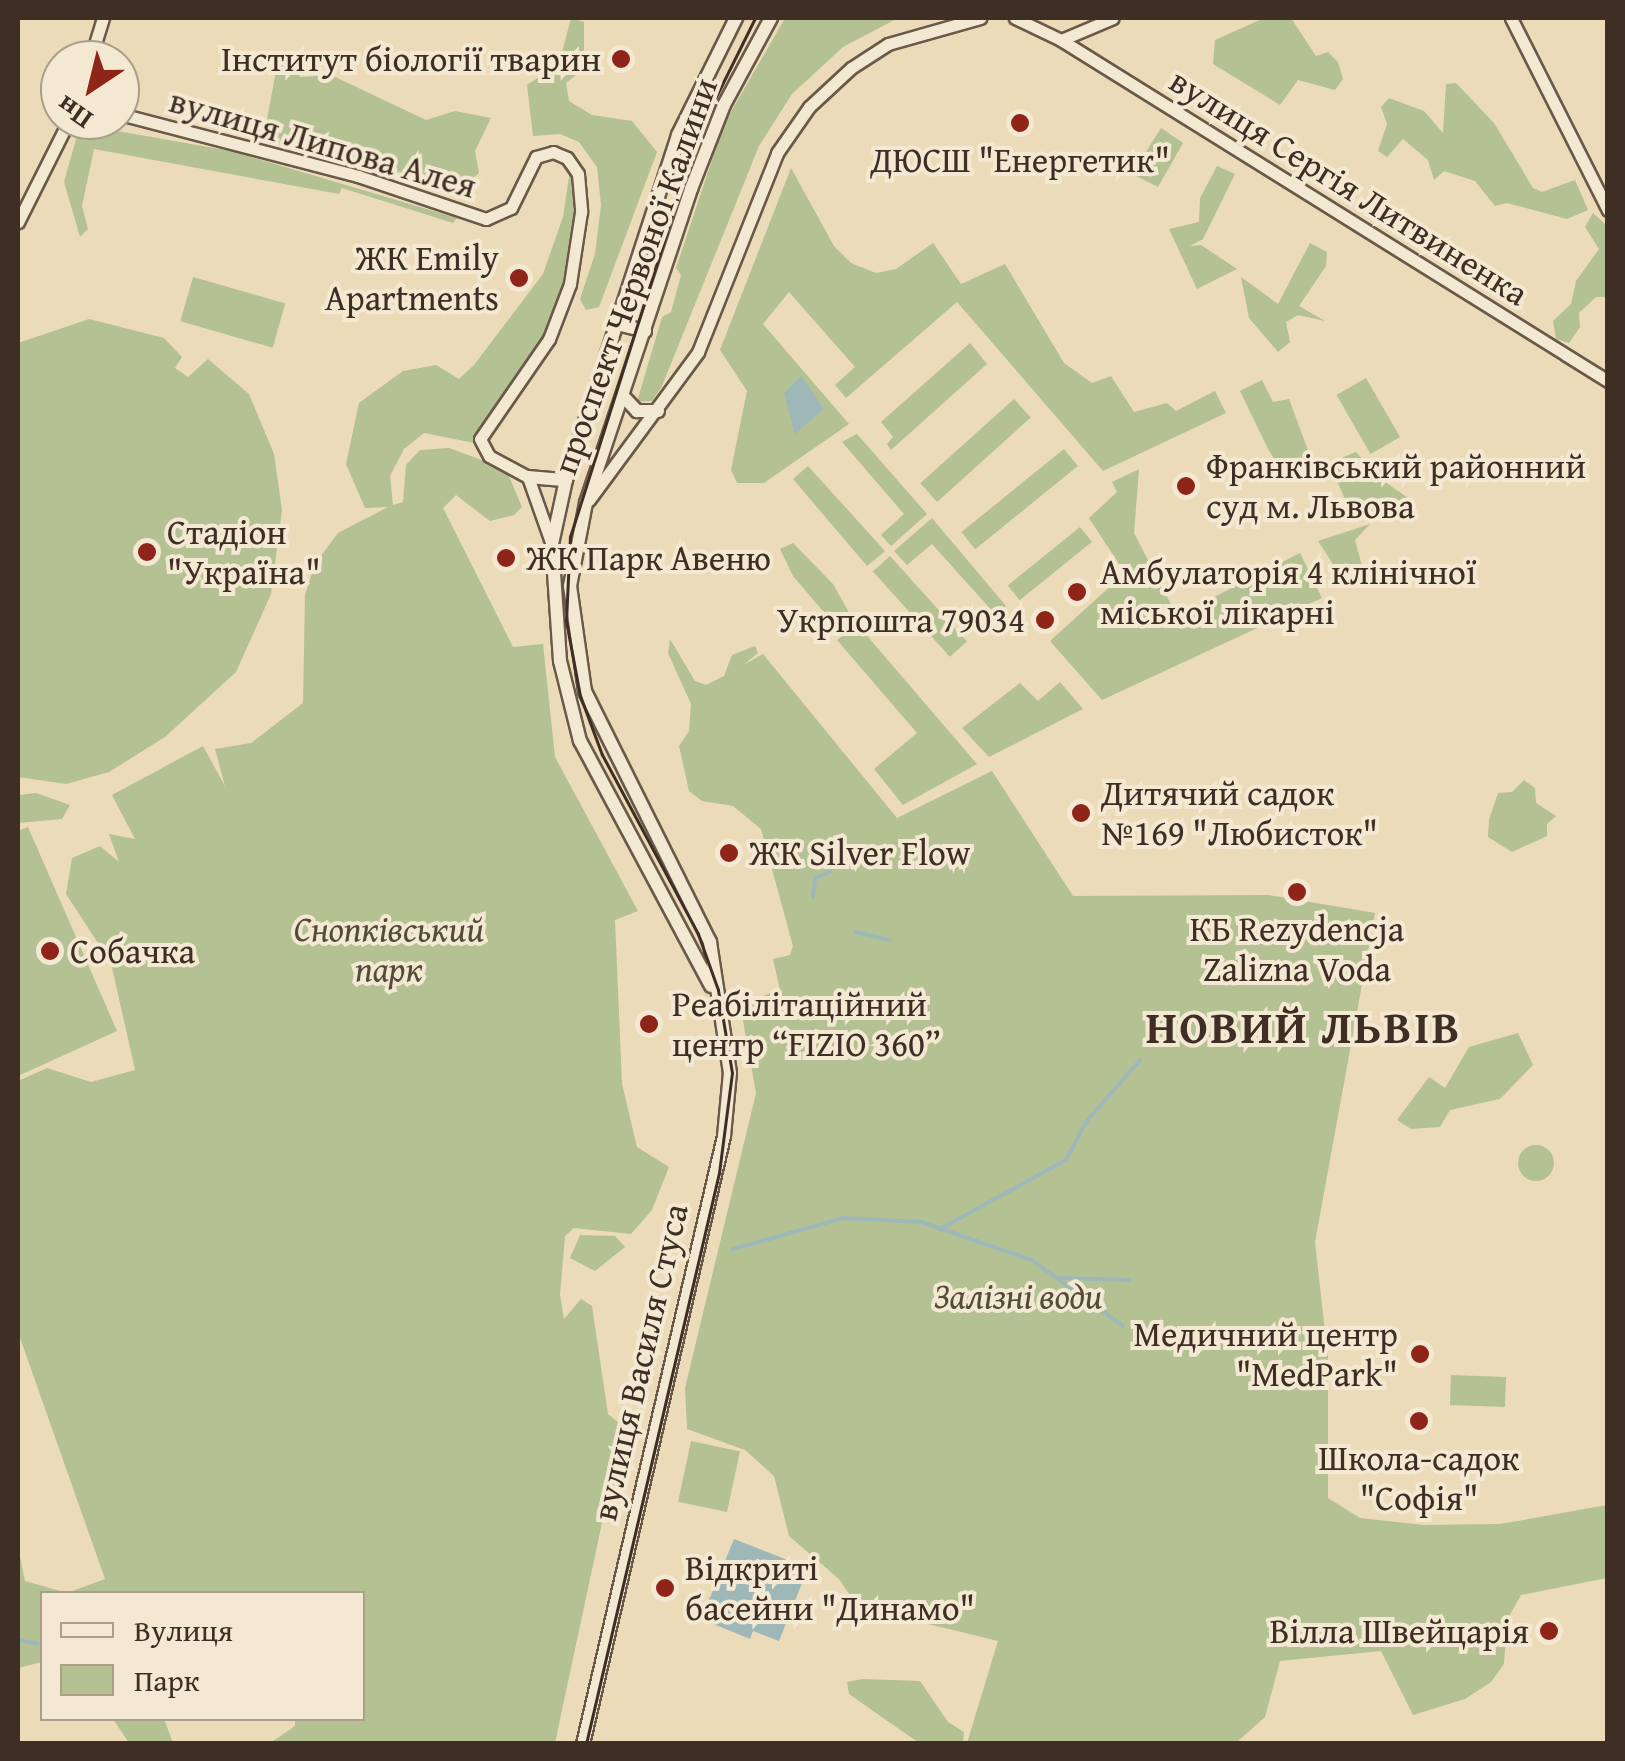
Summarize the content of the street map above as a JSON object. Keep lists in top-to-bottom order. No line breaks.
{"streets":{"main road":["проспект Червоної Калини","вулиця Василя Стуса"],"street":["вулиця Липова Алея","вулиця Сергія Литвиненка"]},"crossings":[["проспект Червоної Калини","вулиця Василя Стуса"]],"districts":["НОВИЙ ЛЬВІВ"],"parks":["Снопківський парк","Залізні води"],"places":["Інститут біології тварин","ДЮСШ \"Енергетик\"","ЖК Emily Apartments","Франківський районний суд м. Львова","Стадіон \"Україна\"","ЖК Парк Авеню","Амбулаторія 4 клінічної міської лікарні","Укрпошта 79034","Дитячий садок №169 \"Любисток\"","ЖК Silver Flow","КБ Rezydencja Zalizna Voda","Собачка","Реабілітаційний центр “FIZIO 360”","Медичний центр \"MedPark\"","Школа-садок \"Софія\"","Відкриті басейни \"Динамо\"","Вілла Швейцарія"],"legend":["Вулиця","Парк"],"north":"bottom left"}
